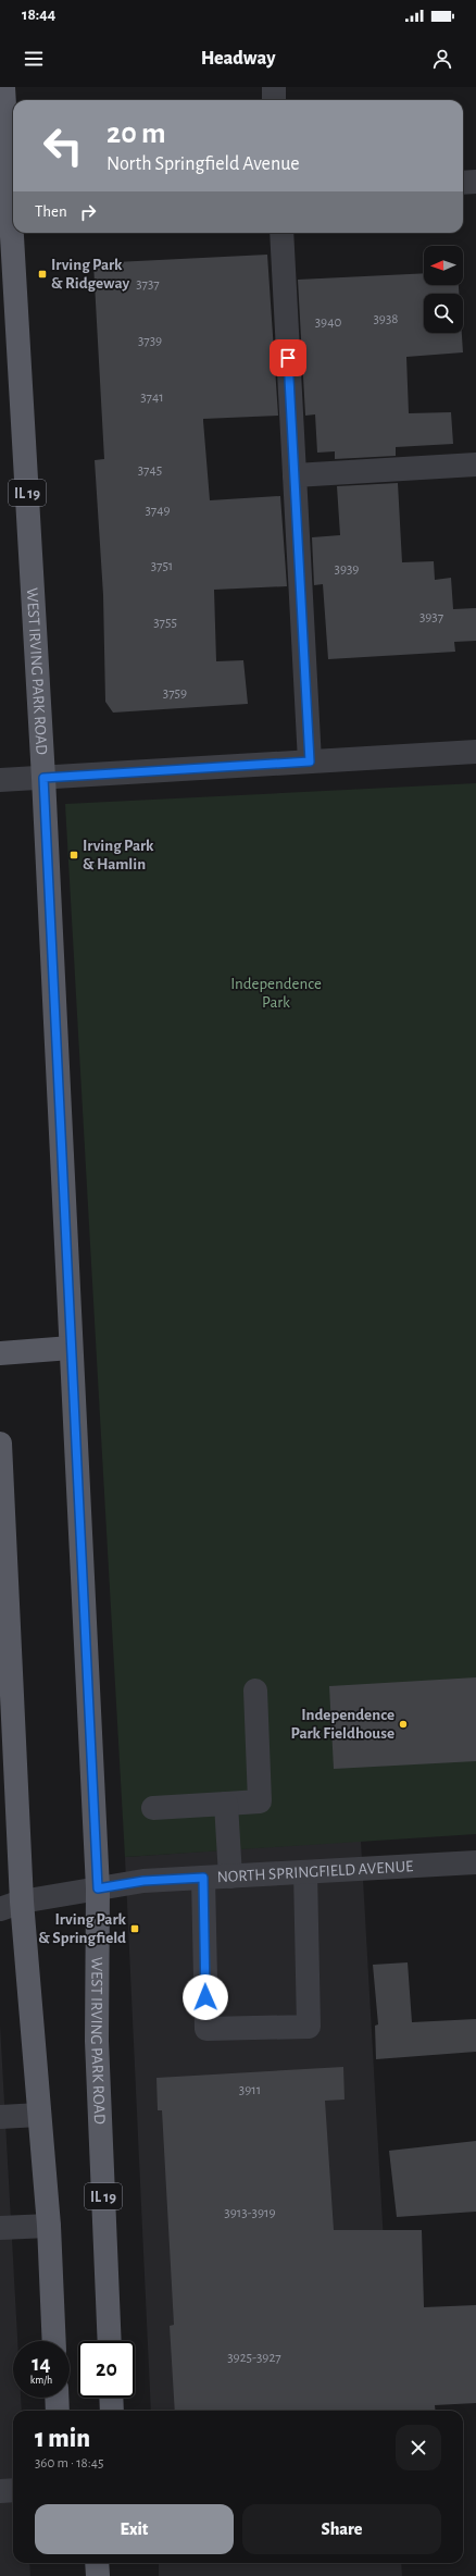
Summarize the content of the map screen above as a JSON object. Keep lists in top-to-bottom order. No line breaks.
{"streets":{"main road":["IL 19","WEST IRVING PARK ROAD"],"street":["NORTH SPRINGFIELD AVENUE"]},"crossings":[["WEST IRVING PARK ROAD","NORTH SPRINGFIELD AVENUE"]],"parks":["Independence Park"],"places":{"transit":["Irving Park & Ridgeway","Irving Park & Hamlin","Irving Park & Springfield"],"other":["Independence Park Fieldhouse"]},"house_numbers":["3737","3938","3940","3739","3741","3745","3749","3751","3939","3937","3755","3759","3911","3913-3919","3925-3927"],"north":"left","page":{"status":"18:44","header":"Headway","turn":["20 m","North Springfield Avenue"],"then":"Then","speed":"14 km/h","limit":"20","heading":["1 min","360 m · 18:45"],"buttons":["Exit","Share"]}}
